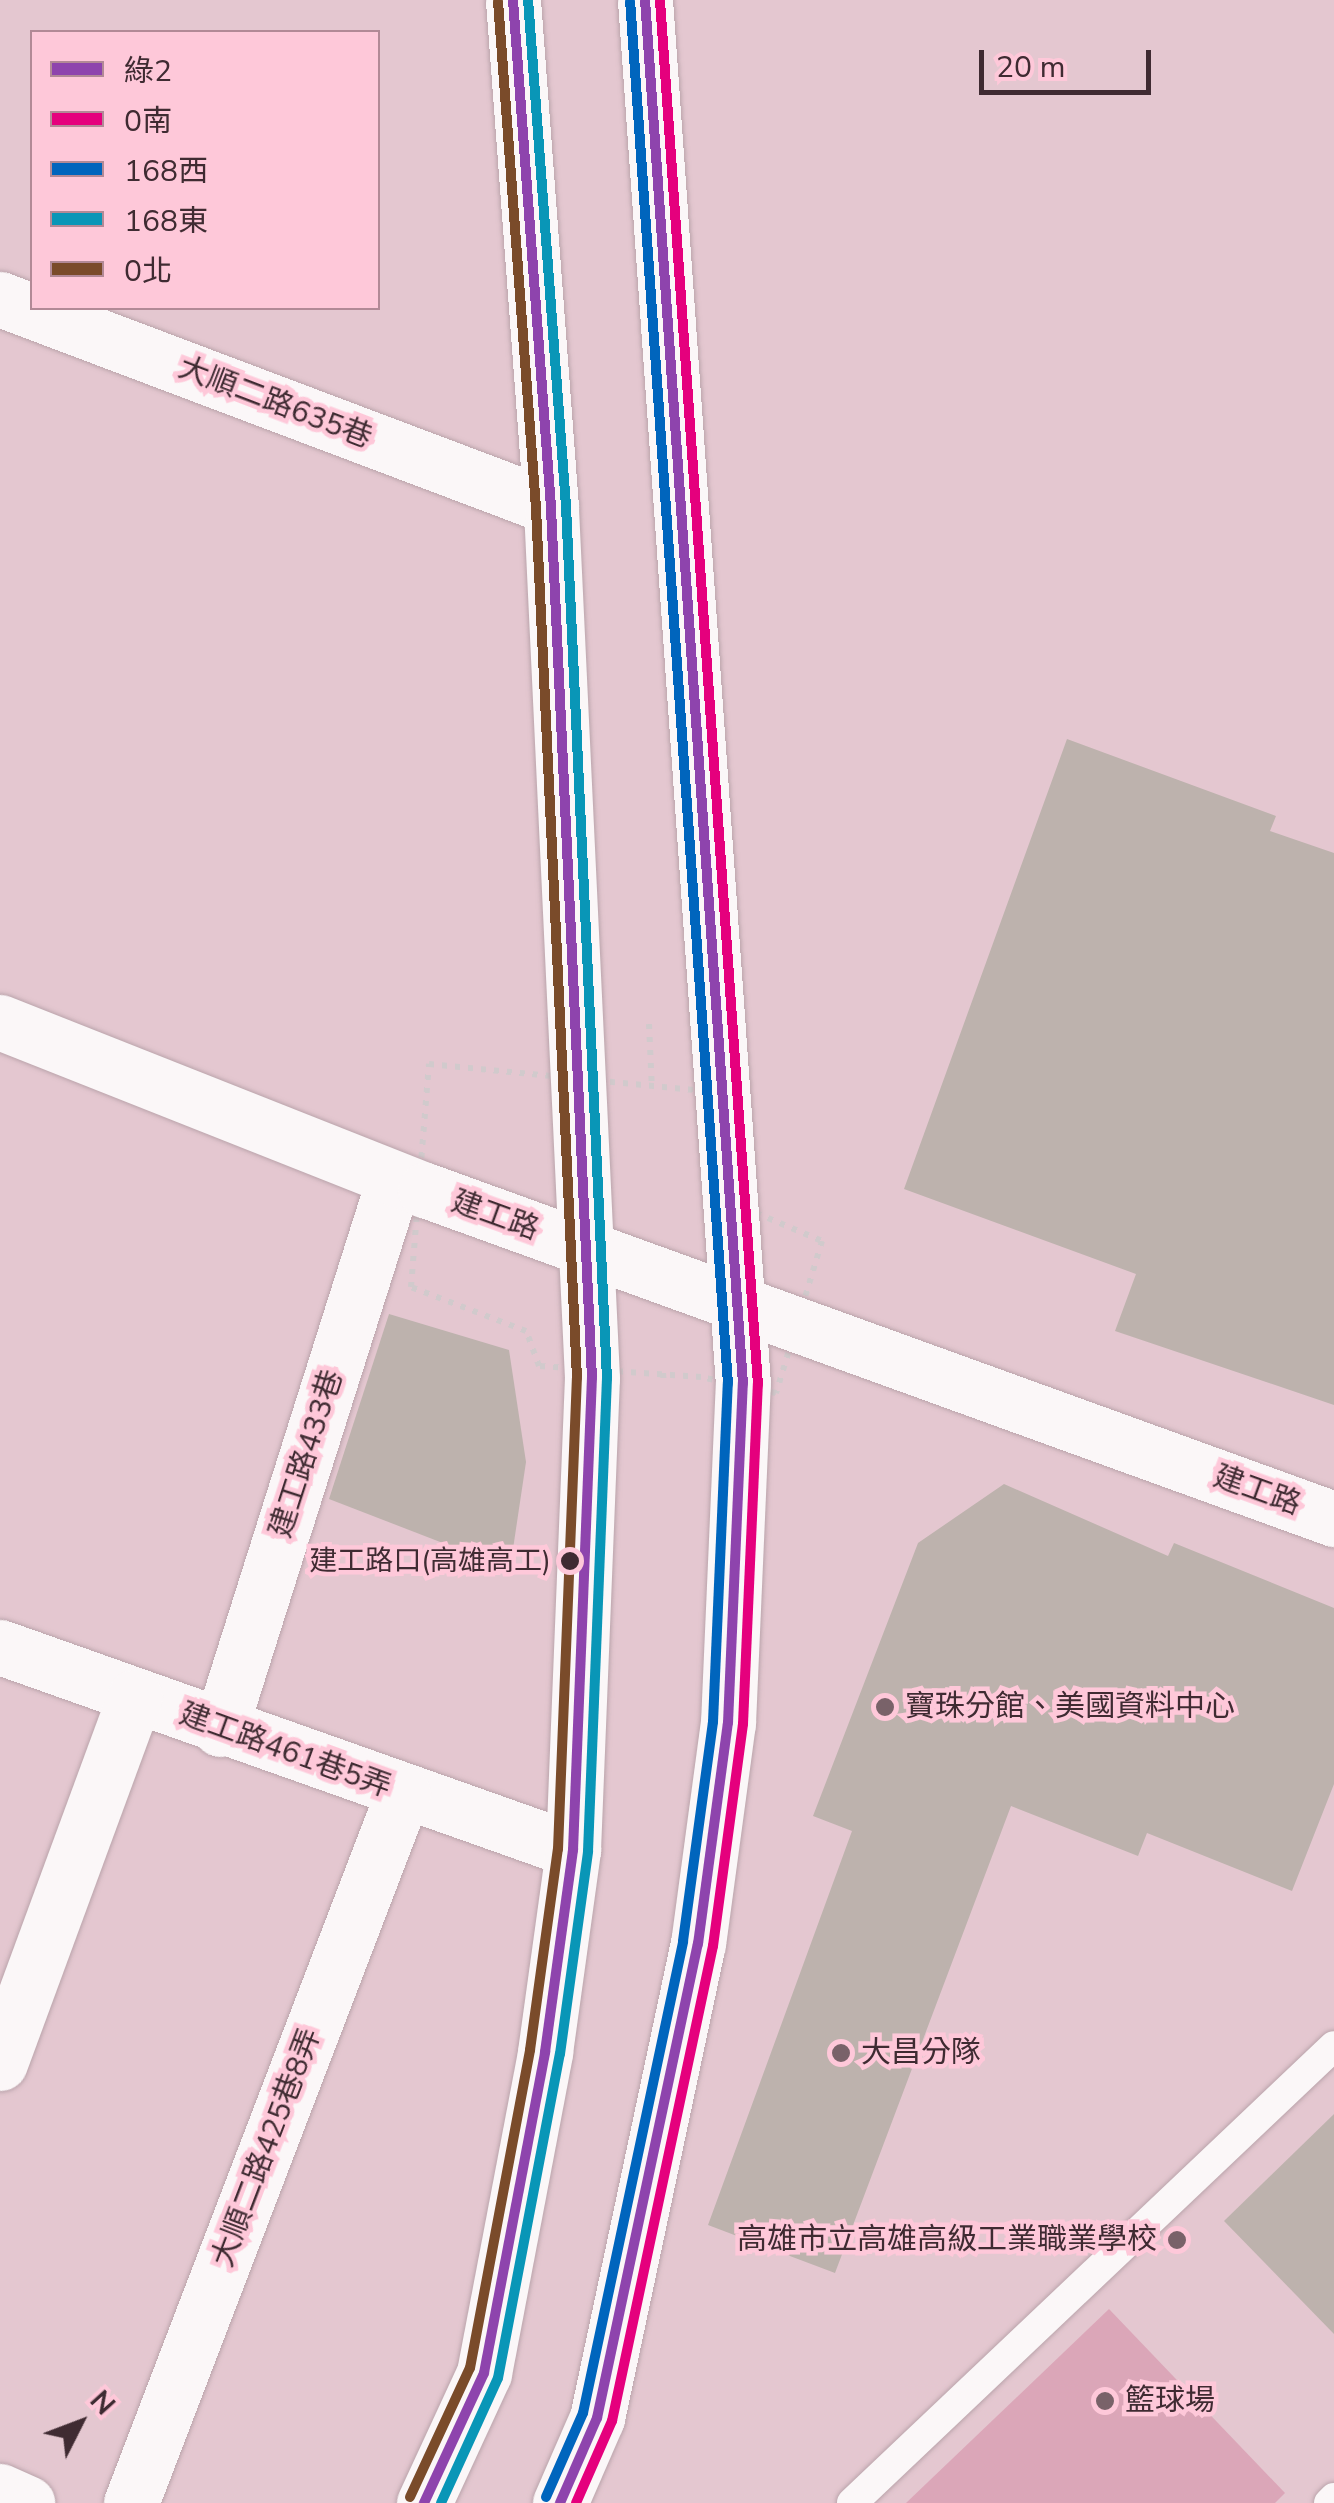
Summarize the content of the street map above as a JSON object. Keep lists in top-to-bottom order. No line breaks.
{"streets":{"street":["大順二路635巷","建工路","建工路433巷","建工路461巷5弄","大順二路425巷8弄"]},"crossings":[["建工路","建工路433巷"],["建工路433巷","建工路461巷5弄"],["建工路461巷5弄","大順二路425巷8弄"]],"places":["建工路口(高雄高工)","寶珠分館、美國資料中心","大昌分隊","高雄市立高雄高級工業職業學校","籃球場"],"lines":["transit line 綠2","transit line 0南","transit line 168東","transit line 168西","transit line 0北"],"legend":["綠2","0南","168西","168東","0北"],"scale_bar":"20 m","north":"top right"}
